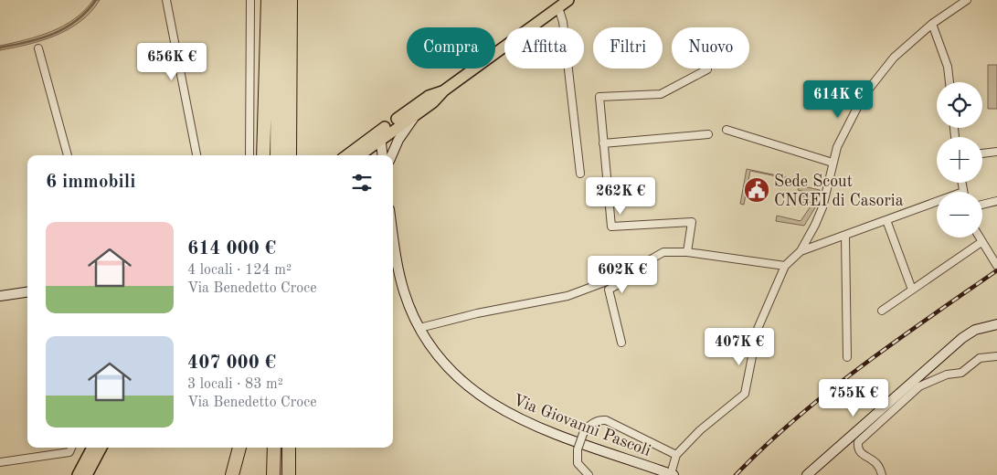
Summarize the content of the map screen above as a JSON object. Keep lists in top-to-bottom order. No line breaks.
{"streets":{"street":["Via Giovanni Pascoli"]},"places":{"public building":["Sede Scout CNGEI di Casoria"]},"page":{"chip":["Compra","Affitta","Filtri","Nuovo"],"price":["656K €","614K €","262K €","602K €","407K €","755K €"],"map_buttons":["+","−"],"heading":"6 immobili","list":[{"name":"614 000 €","note":"4 locali · 124 m² · Via Benedetto Croce"},{"name":"407 000 €","note":"3 locali · 83 m² · Via Benedetto Croce"}]}}
